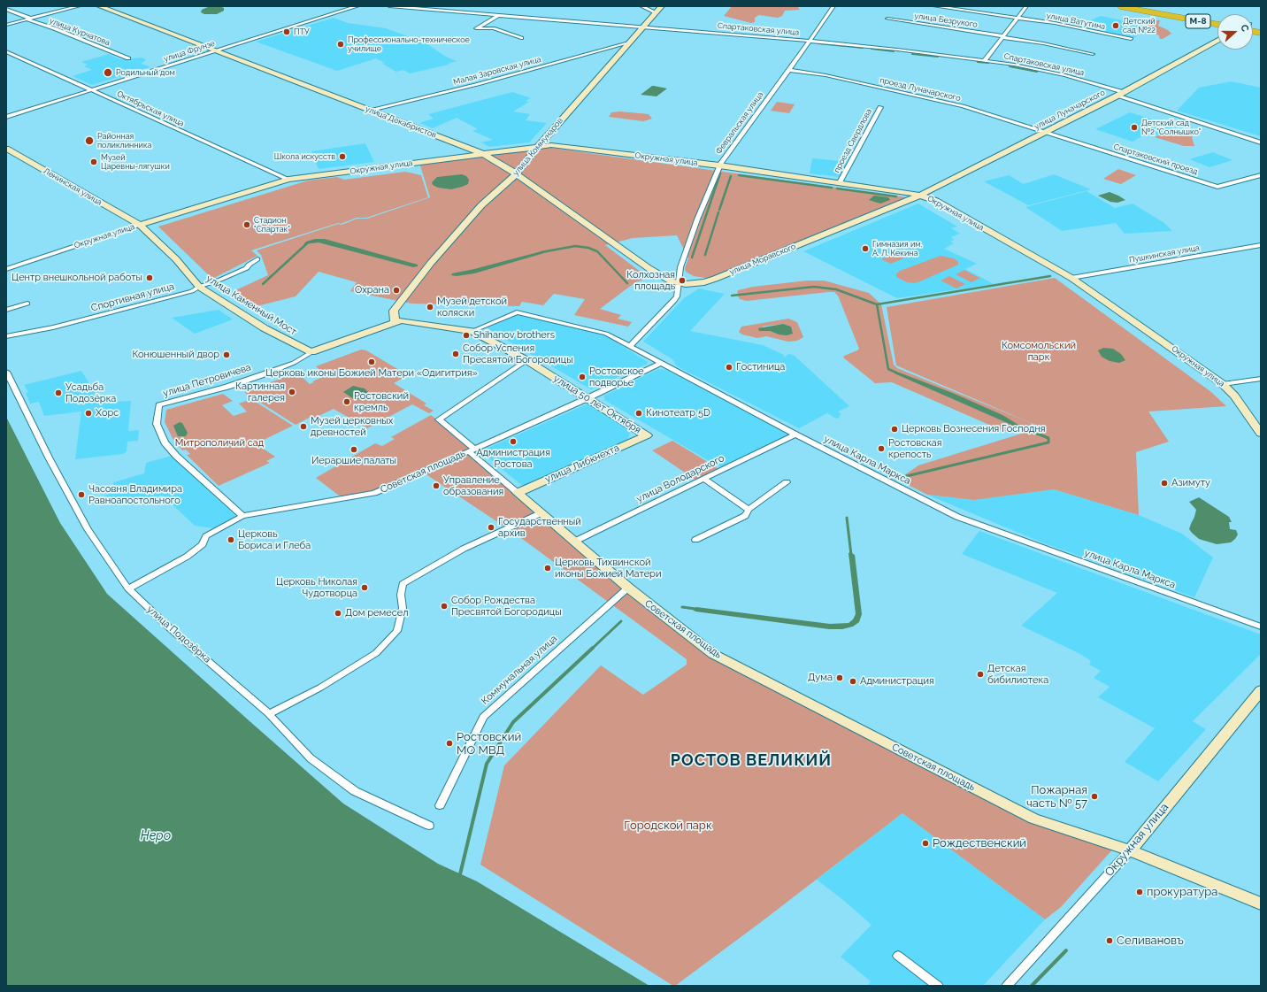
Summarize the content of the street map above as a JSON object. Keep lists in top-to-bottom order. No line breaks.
{"streets":{"highway":["М-8"],"street":["улица Безрукого","улица Ватутина","Спартаковская улица","улица Курчатова","улица Фрунзе","Малая Заровская улица","проезд Луначарского","Октябрьская улица","улица Луначарского","улица Декабристов","Февральская улица","проезд Свердлова","улица Коммунаров","Окружная улица","Спартаковский проезд","Ленинская улица","Пушкинская улица","улица Моравского","Спортивная улица","улица Каменный Мост","улица Петровичева","улица 50 лет Октября","улица Карла Маркса","улица Либкнехта","Советская площадь","улица Володарского","улица Подозёрка","Коммунальная улица"]},"crossings":[["Спартаковская улица","улица Луначарского"],["Спартаковская улица","Февральская улица"],["Спартаковская улица","улица Коммунаров"],["улица Фрунзе","Октябрьская улица"],["улица Фрунзе","улица Декабристов"],["Малая Заровская улица","улица Декабристов"],["Малая Заровская улица","улица Коммунаров"],["проезд Луначарского","улица Луначарского"],["проезд Луначарского","Февральская улица"],["проезд Луначарского","Спартаковский проезд"],["Октябрьская улица","Окружная улица"],["улица Луначарского","Окружная улица"],["улица Луначарского","Спартаковский проезд"],["улица Луначарского","улица Моравского"],["улица Декабристов","Февральская улица"],["улица Декабристов","улица Коммунаров"],["улица Декабристов","Окружная улица"],["улица Декабристов","улица Моравского"],["Февральская улица","Окружная улица"],["Февральская улица","улица Моравского"],["проезд Свердлова","Окружная улица"],["улица Коммунаров","Окружная улица"],["улица Коммунаров","улица 50 лет Октября"],["Окружная улица","Ленинская улица"],["Окружная улица","Пушкинская улица"],["Окружная улица","улица Моравского"],["Окружная улица","улица Каменный Мост"],["Окружная улица","Советская площадь"],["Ленинская улица","улица Каменный Мост"],["Спортивная улица","улица Каменный Мост"],["улица Каменный Мост","улица Петровичева"],["улица Каменный Мост","улица 50 лет Октября"],["улица Петровичева","улица 50 лет Октября"],["улица Петровичева","Советская площадь"],["улица 50 лет Октября","улица Карла Маркса"],["улица 50 лет Октября","улица Либкнехта"],["улица Карла Маркса","улица Володарского"],["улица Либкнехта","Советская площадь"],["Советская площадь","улица Володарского"],["Советская площадь","Коммунальная улица"]],"districts":["РОСТОВ ВЕЛИКИЙ"],"water":["Неро"],"parks":["Комсомольский парк","Митрополичий сад","Городской парк"],"places":["Детский сад №22","ПТУ","Профессионально-техническое училище","Родильный дом","Детский сад №2 \"Солнышко\"","Районная поликлинника","Школа искусств","Музей Царевны-лягушки","Стадион \"Спартак\"","Гимназия им. А. Л. Кекина","Центр внешкольной работы","Колхозная площадь","Охрана","Музей детской коляски","Shihanov brothers","Собор Успения Пресвятой Богородицы","Конюшенный двор","Церковь иконы Божией Матери «Одигитрия»","Гостиница","Ростовское подворье","Картинная галерея","Усадьба Подозёрка","Ростовский кремль","Хорс","Кинотеатр 5D","Музей церковных древностей","Церковь Вознесения Господня","Администрация Ростова","Ростовская крепость","Иераршие палаты","Азимуту","Управление образования","Часовня Владимира Равноапостольного","Государственный архив","Церковь Бориса и Глеба","Церковь Тихвинской иконы Божией Матери","Церковь Николая Чудотворца","Собор Рождества Пресвятой Богородицы","Дом ремесел","Детская бибилиотека","Дума","Администрация","Ростовский МО МВД","Пожарная часть № 57","Рождественский","прокуратура","Селивановъ"],"north":"right"}
